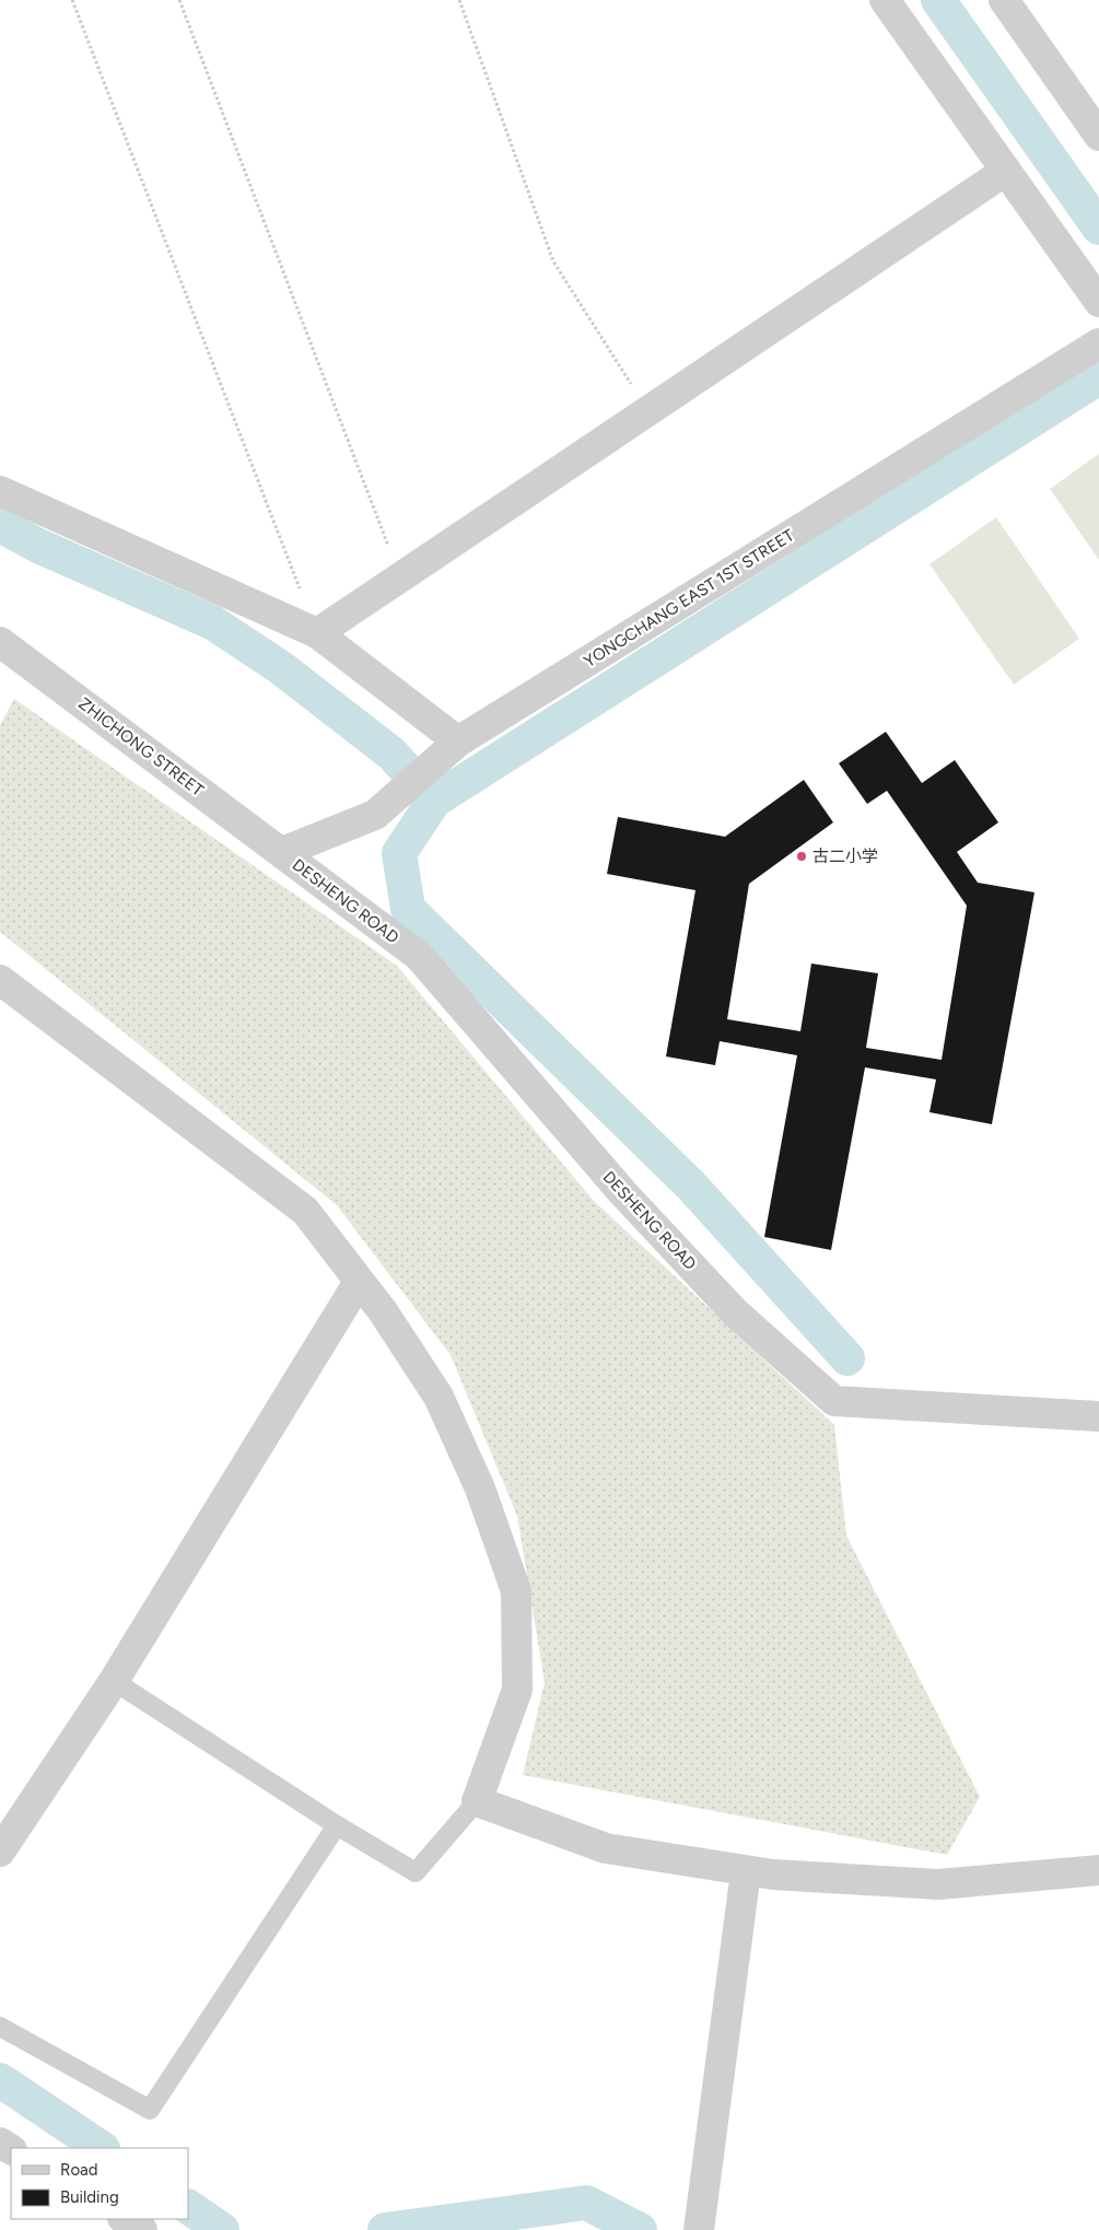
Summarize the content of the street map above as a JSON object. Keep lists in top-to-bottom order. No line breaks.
{"streets":{"street":["YONGCHANG EAST 1ST STREET","ZHICHONG STREET","DESHENG ROAD"]},"crossings":[["YONGCHANG EAST 1ST STREET","ZHICHONG STREET"],["YONGCHANG EAST 1ST STREET","DESHENG ROAD"],["ZHICHONG STREET","DESHENG ROAD"]],"places":["古二小学"],"legend":["Road","Building"]}
